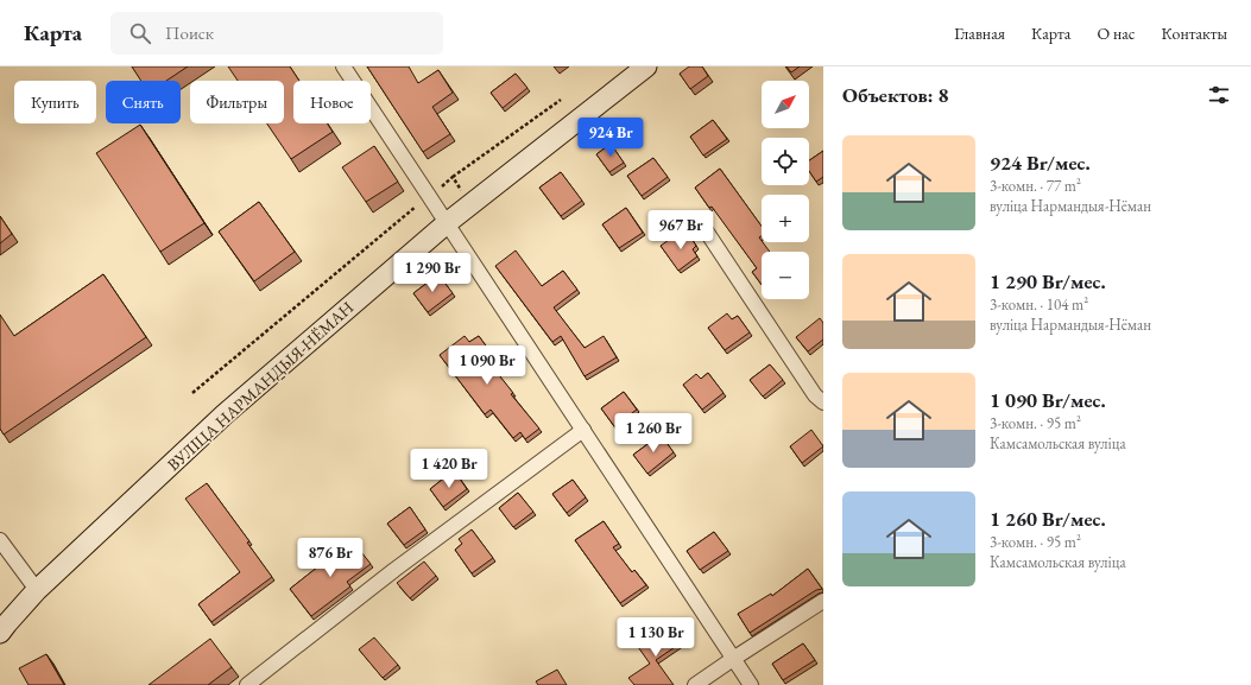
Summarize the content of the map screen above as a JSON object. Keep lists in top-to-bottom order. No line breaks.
{"streets":{"street":["ВУЛІЦА НАРМАНДЫЯ-НЁМАН"]},"north":"top right","page":{"header":"Карта","search":"Поиск","nav":["Главная","Карта","О нас","Контакты"],"heading":"Объектов: 8","map_buttons":["+","−"],"chip":["Купить","Снять","Фильтры","Новое"],"price":["924 Br","967 Br","1 290 Br","1 090 Br","1 260 Br","1 420 Br","876 Br","1 130 Br"],"list":[{"name":"924 Br/мес.","note":"3-комн. · 77 m² · вуліца Нармандыя-Нёман"},{"name":"1 290 Br/мес.","note":"3-комн. · 104 m² · вуліца Нармандыя-Нёман"},{"name":"1 090 Br/мес.","note":"3-комн. · 95 m² · Камсамольская вуліца"},{"name":"1 260 Br/мес.","note":"3-комн. · 95 m² · Камсамольская вуліца"}]}}
